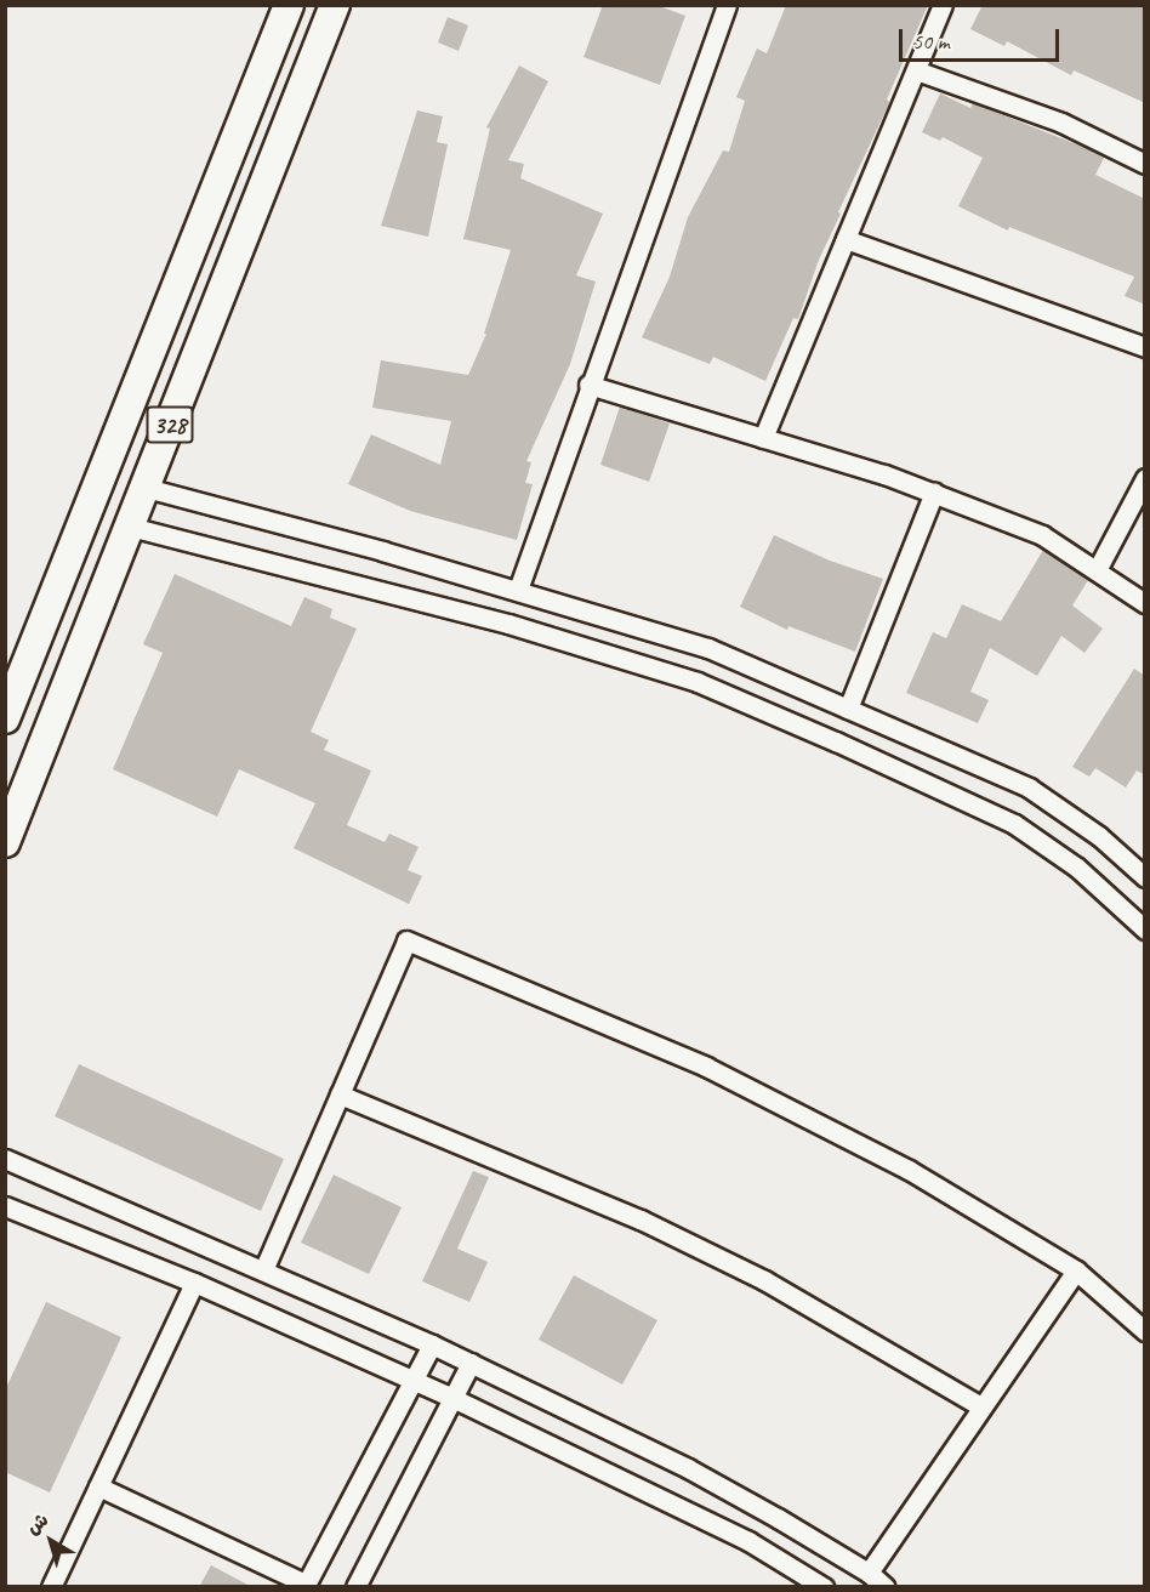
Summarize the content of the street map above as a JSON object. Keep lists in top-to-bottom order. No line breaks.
{"streets":{"main road":["328"]},"scale_bar":"50 m","north":"top left"}
